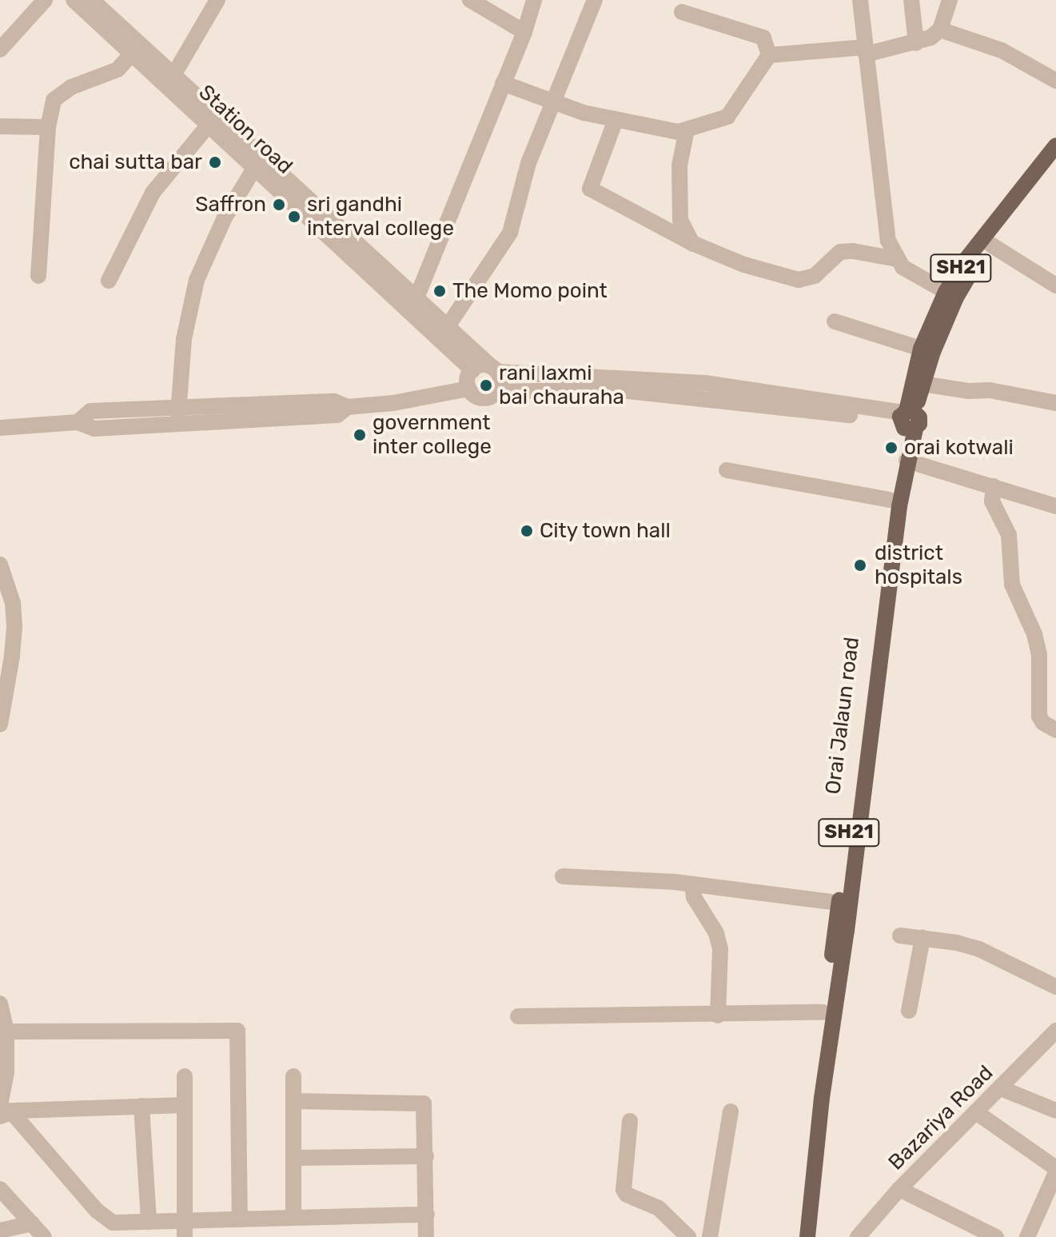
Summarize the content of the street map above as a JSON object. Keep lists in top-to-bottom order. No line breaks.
{"streets":{"main road":["SH21","Orai Jalaun road"],"street":["Station road","Bazariya Road"]},"places":["chai sutta bar","Saffron","sri gandhi interval college","The Momo point","rani laxmi bai chauraha","government inter college","orai kotwali","City town hall","district hospitals"]}
